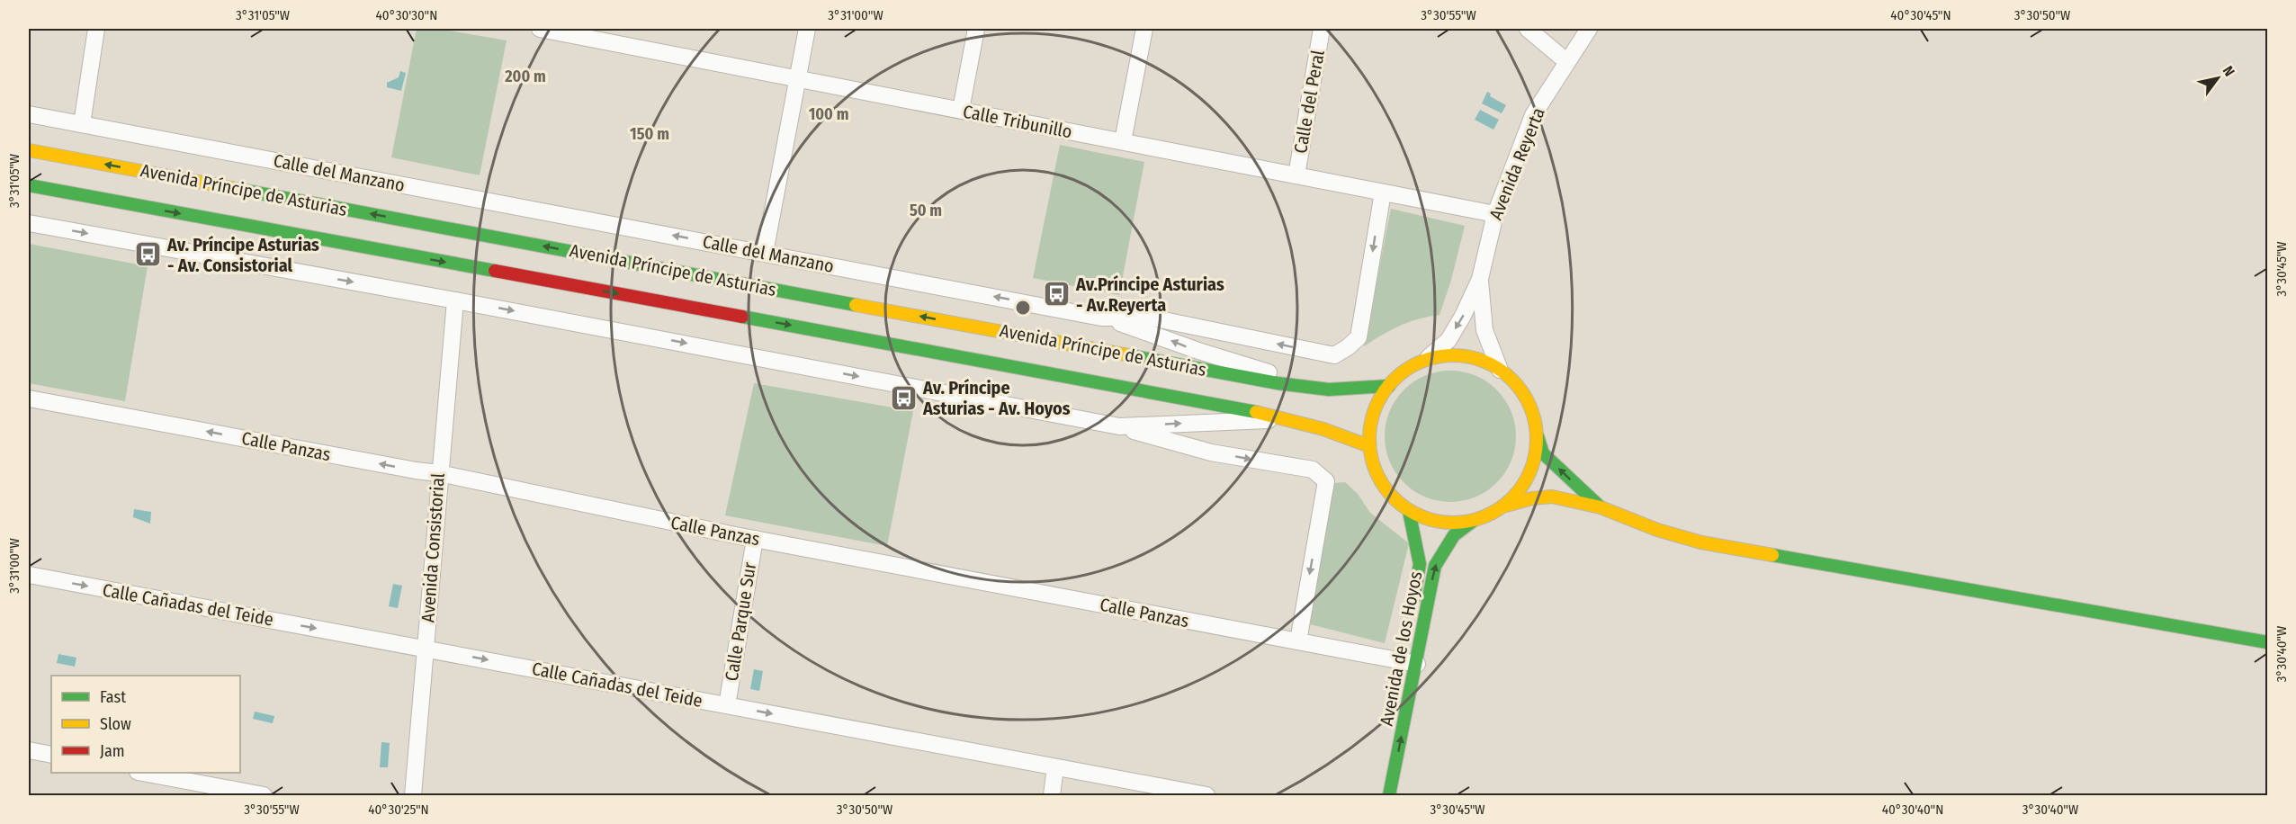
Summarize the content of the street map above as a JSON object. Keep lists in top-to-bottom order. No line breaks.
{"streets":{"street":["Calle del Peral","Calle Tribunillo","Avenida Reyerta","Calle del Manzano","Avenida Príncipe de Asturias","Calle Panzas","Avenida Consistorial","Calle Cañadas del Teide","Calle Parque Sur","Avenida de los Hoyos"]},"crossings":[["Calle del Peral","Calle Tribunillo"],["Calle Tribunillo","Avenida Reyerta"],["Calle Tribunillo","Calle del Manzano"],["Avenida Reyerta","Avenida Príncipe de Asturias"],["Avenida Reyerta","Avenida de los Hoyos"],["Calle del Manzano","Avenida Príncipe de Asturias"],["Avenida Príncipe de Asturias","Calle Panzas"],["Avenida Príncipe de Asturias","Avenida Consistorial"],["Avenida Príncipe de Asturias","Avenida de los Hoyos"],["Calle Panzas","Avenida Consistorial"],["Calle Panzas","Calle Parque Sur"],["Calle Panzas","Avenida de los Hoyos"],["Avenida Consistorial","Calle Cañadas del Teide"],["Calle Cañadas del Teide","Calle Parque Sur"]],"one_way":["Calle del Manzano","Calle Cañadas del Teide"],"places":{"bus stop":["Av. Príncipe Asturias - Av. Consistorial","Av.Príncipe Asturias - Av.Reyerta","Av. Príncipe Asturias - Av. Hoyos"]},"legend":["Fast","Slow","Jam"],"north":"top right","coordinates":["3°31'05\"W","40°30'30\"N","3°31'00\"W","3°30'55\"W","40°30'45\"N","3°30'50\"W","3°30'45\"W","3°30'40\"W","40°30'25\"N","40°30'40\"N"],"rings":["200 m","100 m","150 m","50 m"]}
